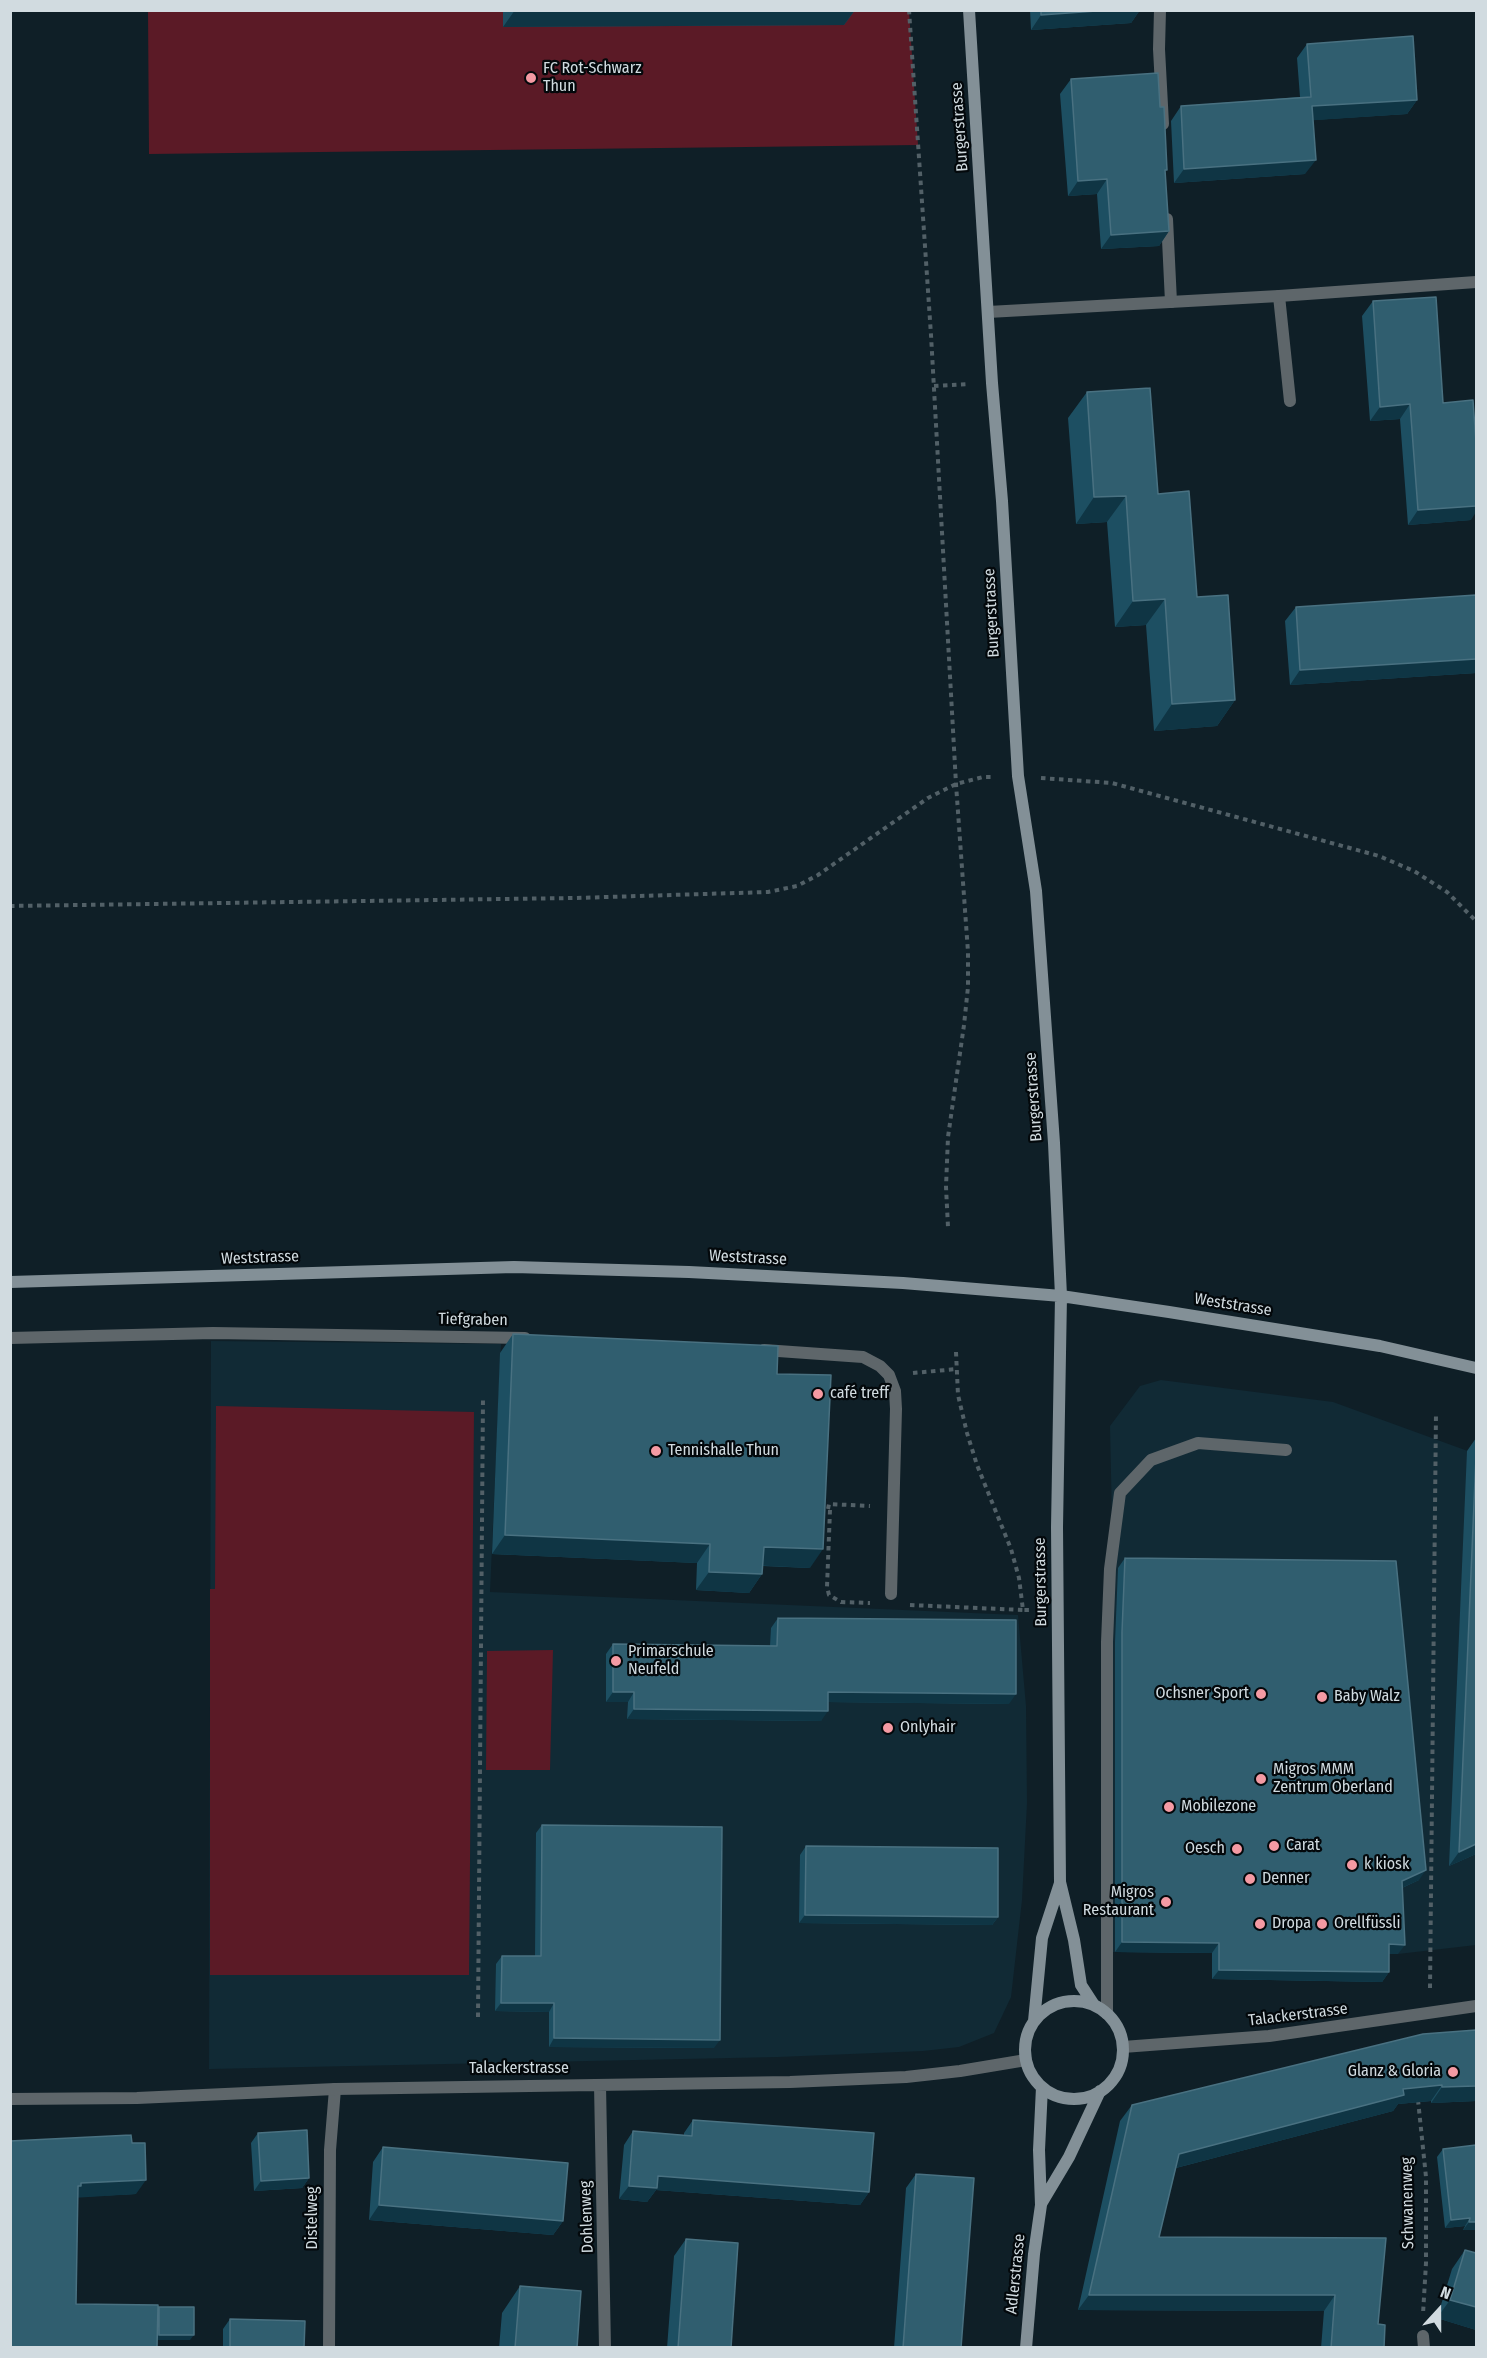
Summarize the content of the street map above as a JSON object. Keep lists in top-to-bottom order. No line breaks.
{"streets":{"main road":["Burgerstrasse","Weststrasse","Adlerstrasse"],"street":["Tiefgraben","Talackerstrasse","Dohlenweg","Distelweg"],"path":["Schwanenweg"]},"crossings":[["Burgerstrasse","Weststrasse"],["Burgerstrasse","Talackerstrasse"],["Burgerstrasse","Adlerstrasse"],["Talackerstrasse","Dohlenweg"],["Talackerstrasse","Distelweg"],["Talackerstrasse","Adlerstrasse"]],"places":["FC Rot-Schwarz Thun","café treff","Tennishalle Thun","Primarschule Neufeld","Ochsner Sport","Baby Walz","Onlyhair","Migros MMM Zentrum Oberland","Mobilezone","Carat","Oesch","k kiosk","Denner","Migros Restaurant","Dropa","Orellfüssli","Glanz & Gloria"],"north":"top"}
